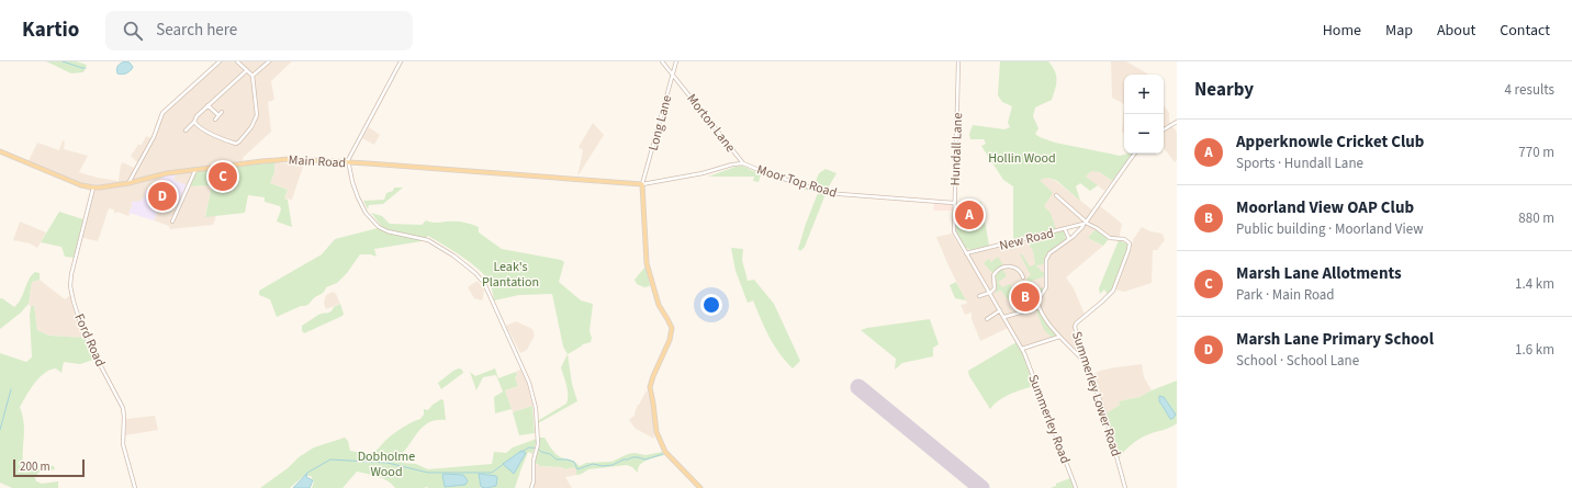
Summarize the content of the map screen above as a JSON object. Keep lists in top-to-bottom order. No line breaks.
{"streets":{"main road":["Main Road"],"street":["Long Lane","Morton Lane","Hundall Lane","Moor Top Road","New Road","Ford Road","Summerley Lower Road","Summerley Road"]},"crossings":[["Long Lane","Morton Lane"],["Long Lane","Main Road"],["Long Lane","Moor Top Road"],["Morton Lane","Moor Top Road"],["Hundall Lane","Moor Top Road"],["Hundall Lane","New Road"],["Hundall Lane","Summerley Road"],["Main Road","Moor Top Road"],["Main Road","Ford Road"],["New Road","Summerley Lower Road"]],"parks":["Hollin Wood","Leak's Plantation","Dobholme Wood"],"scale_bar":"200 m","page":{"header":"Kartio","search":"Search here","nav":["Home","Map","About","Contact"],"heading":["Nearby","4 results"],"map_buttons":["+","−"],"list":[{"mark":"A","name":"Apperknowle Cricket Club","note":"Sports · Hundall Lane","value":"770 m"},{"mark":"B","name":"Moorland View OAP Club","note":"Public building · Moorland View","value":"880 m"},{"mark":"C","name":"Marsh Lane Allotments","note":"Park · Main Road","value":"1.4 km"},{"mark":"D","name":"Marsh Lane Primary School","note":"School · School Lane","value":"1.6 km"}],"pins":["C","D","A","B"],"scale":"200 m"}}
